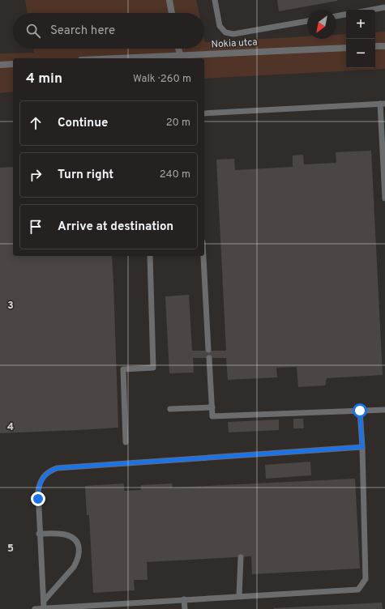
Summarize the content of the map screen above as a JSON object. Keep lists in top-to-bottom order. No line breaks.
{"streets":{"street":["Nokia utca"]},"north":"bottom left","page":{"map_buttons":["+","−"],"search":"Search here","heading":["4 min","Walk · 260 m"],"list":[["Continue","20 m"],["Turn right","240 m"],"Arrive at destination"]},"grid":{"rows":["3","4","5"]}}
